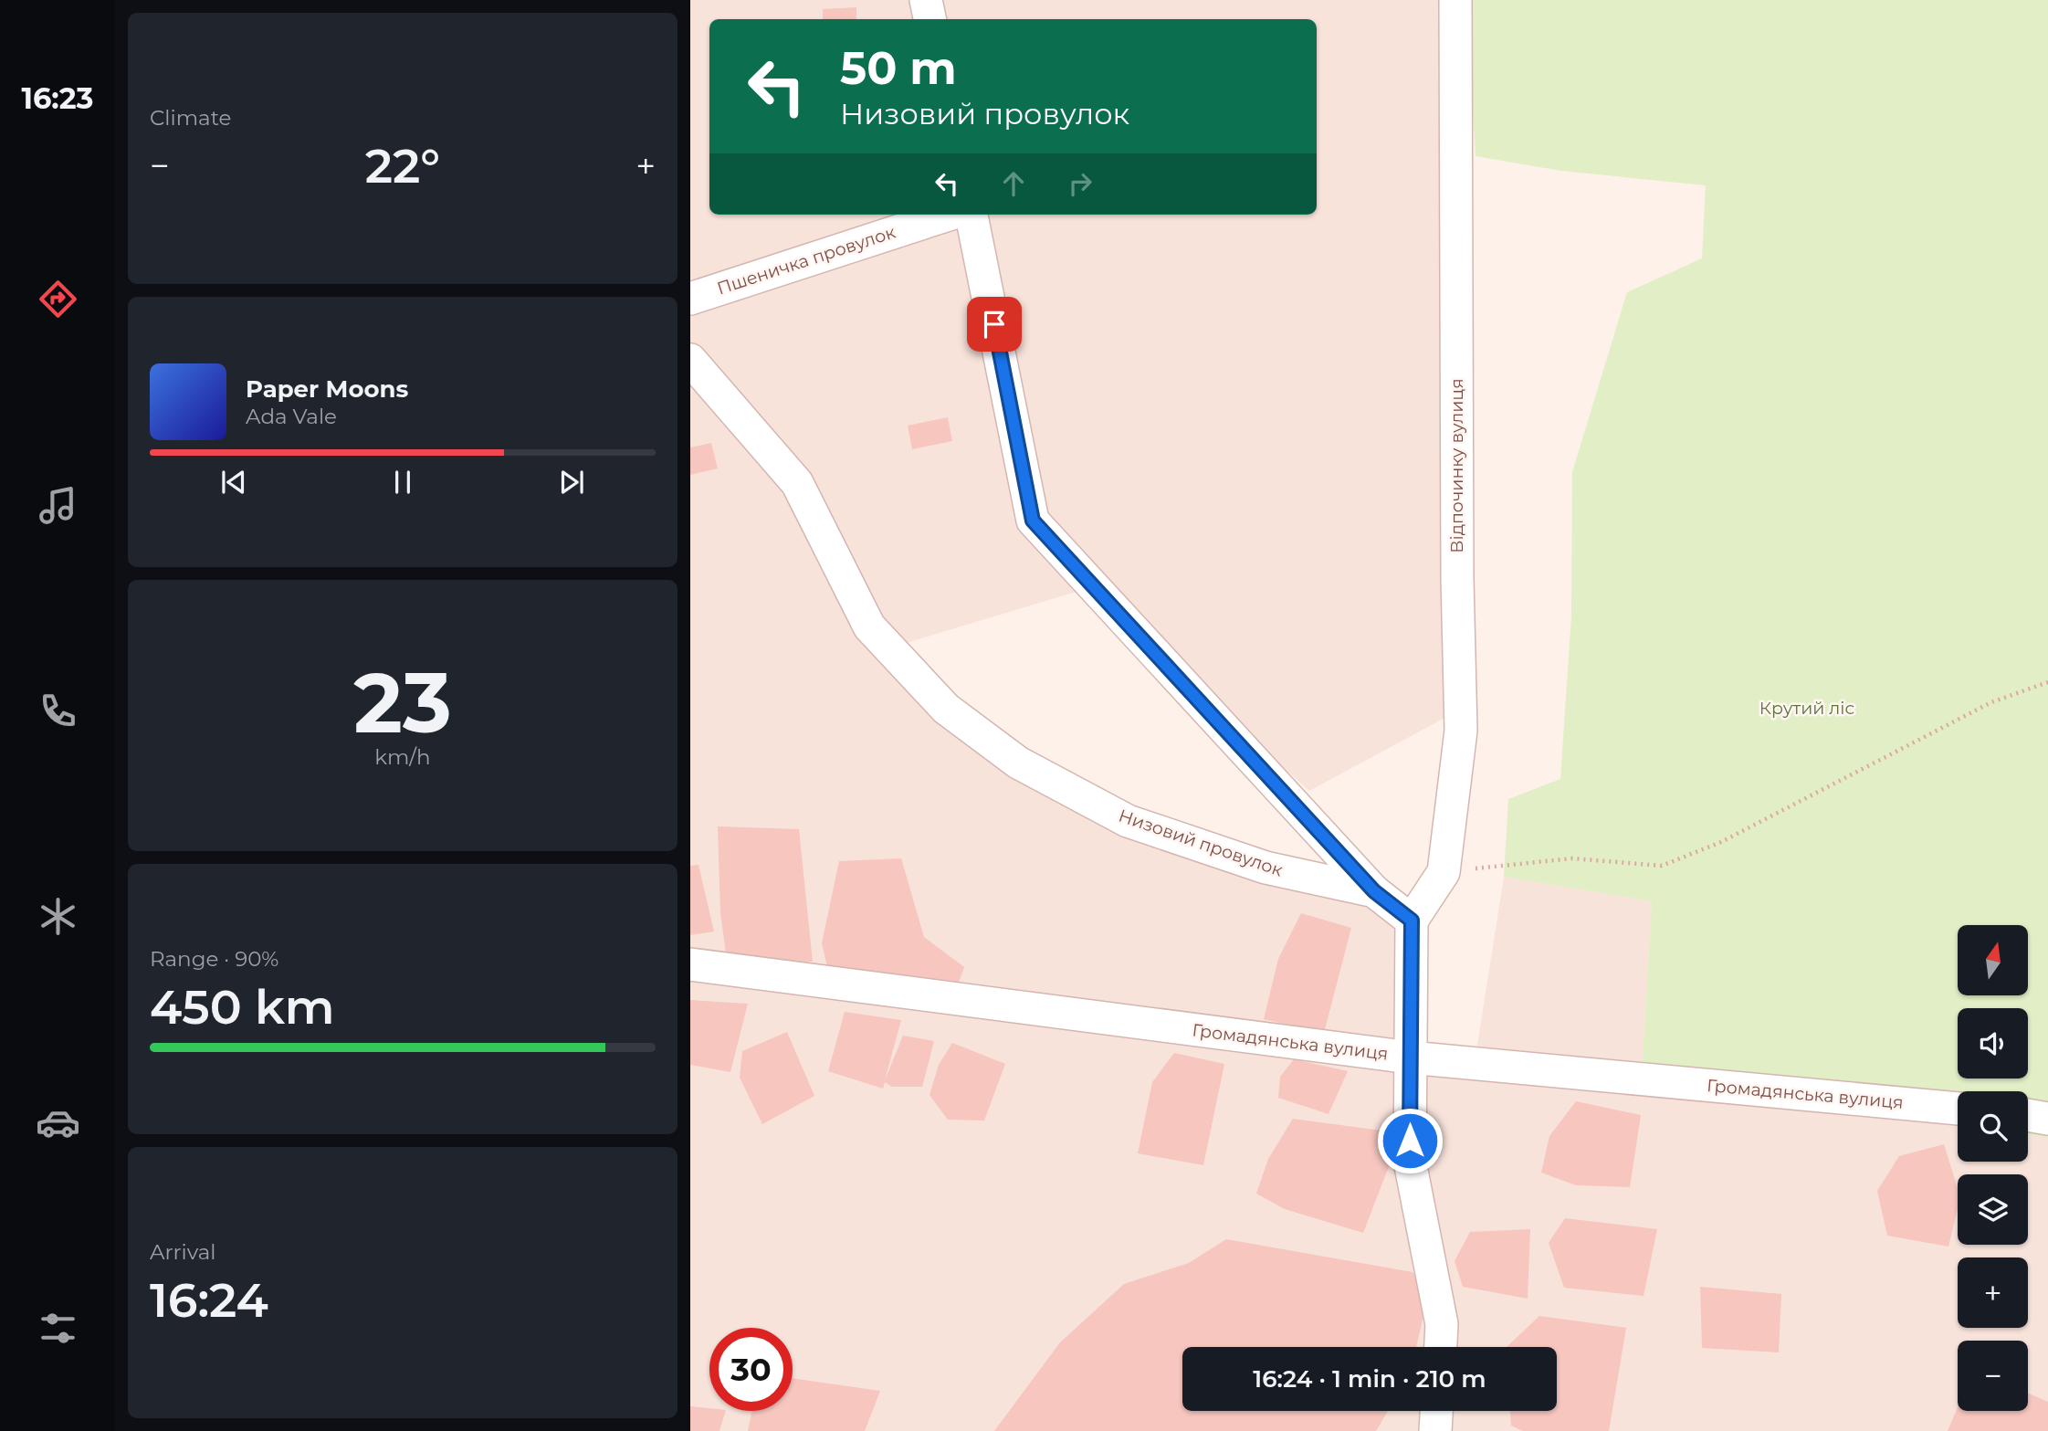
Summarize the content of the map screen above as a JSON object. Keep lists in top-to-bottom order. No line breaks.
{"streets":{"street":["Пшеничка провулок","Відпочинку вулиця","Низовий провулок","Громадянська вулиця"]},"crossings":[["Відпочинку вулиця","Низовий провулок"]],"parks":["Крутий ліс"],"north":"top","page":{"tabs":"16:23","tile":["Climate",["23","km/h"],["Range · 90%","450 km"],["Arrival","16:24"]],"turn":["50 m","Низовий провулок"],"heat":["−","22°","+"],"song":["Paper Moons","Ada Vale"],"map_buttons":["+","−"],"limit":"30","trip":"16:24 · 1 min · 210 m"}}
